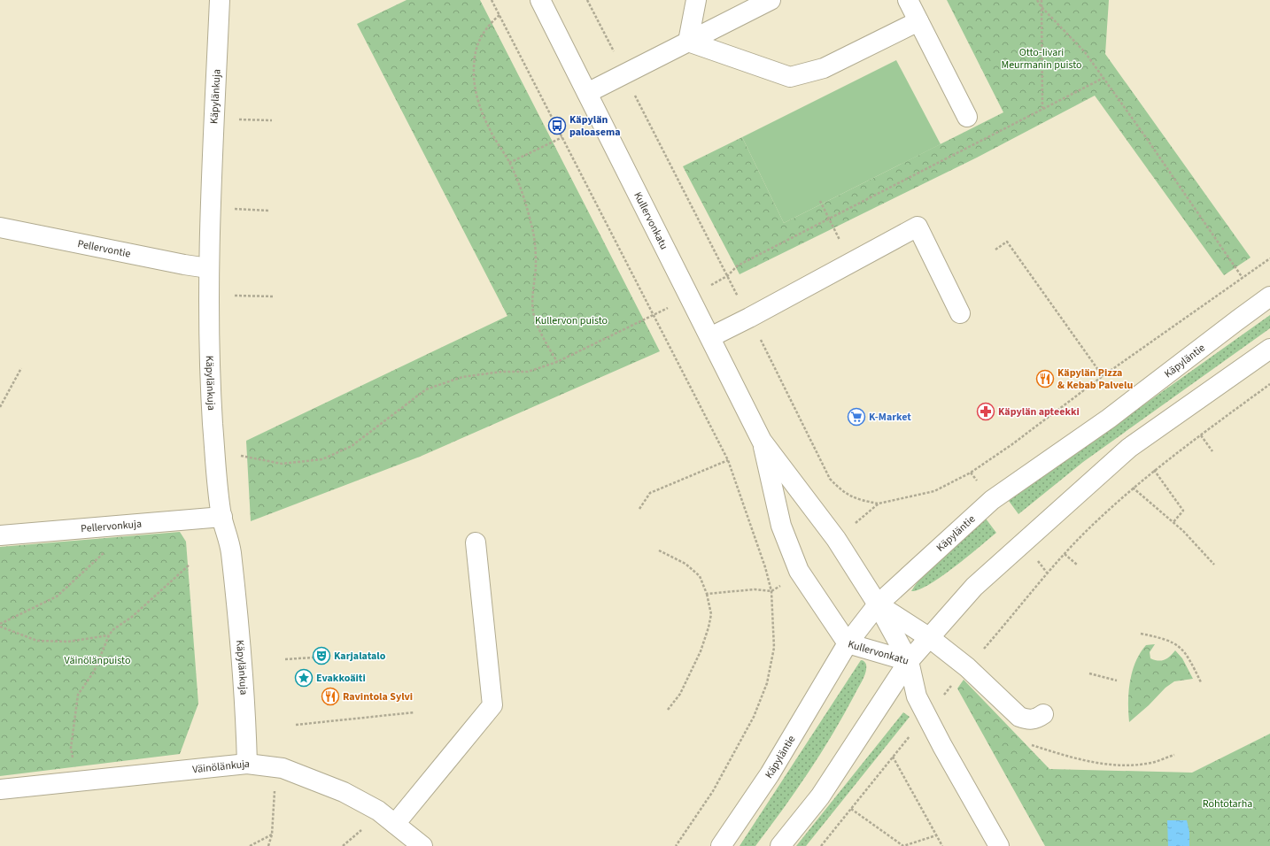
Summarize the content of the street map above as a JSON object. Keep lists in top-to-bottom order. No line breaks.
{"streets":{"main road":["Käpylänkuja","Kullervonkatu","Pellervontie","Käpyläntie","Pellervonkuja","Väinölänkuja"]},"crossings":[["Käpylänkuja","Pellervontie"],["Käpylänkuja","Pellervonkuja"],["Käpylänkuja","Väinölänkuja"],["Kullervonkatu","Käpyläntie"]],"parks":["Otto-Iivari Meurmanin puisto","Kullervon puisto","Väinölänpuisto","Rohtotarha"],"places":{"bus stop":["Käpylän paloasema"],"restaurant":["Käpylän Pizza & Kebab Palvelu","Ravintola Sylvi"],"pharmacy":["Käpylän apteekki"],"supermarket":["K-Market"],"theatre":["Karjalatalo"],"place":["Evakkoäiti"]}}
